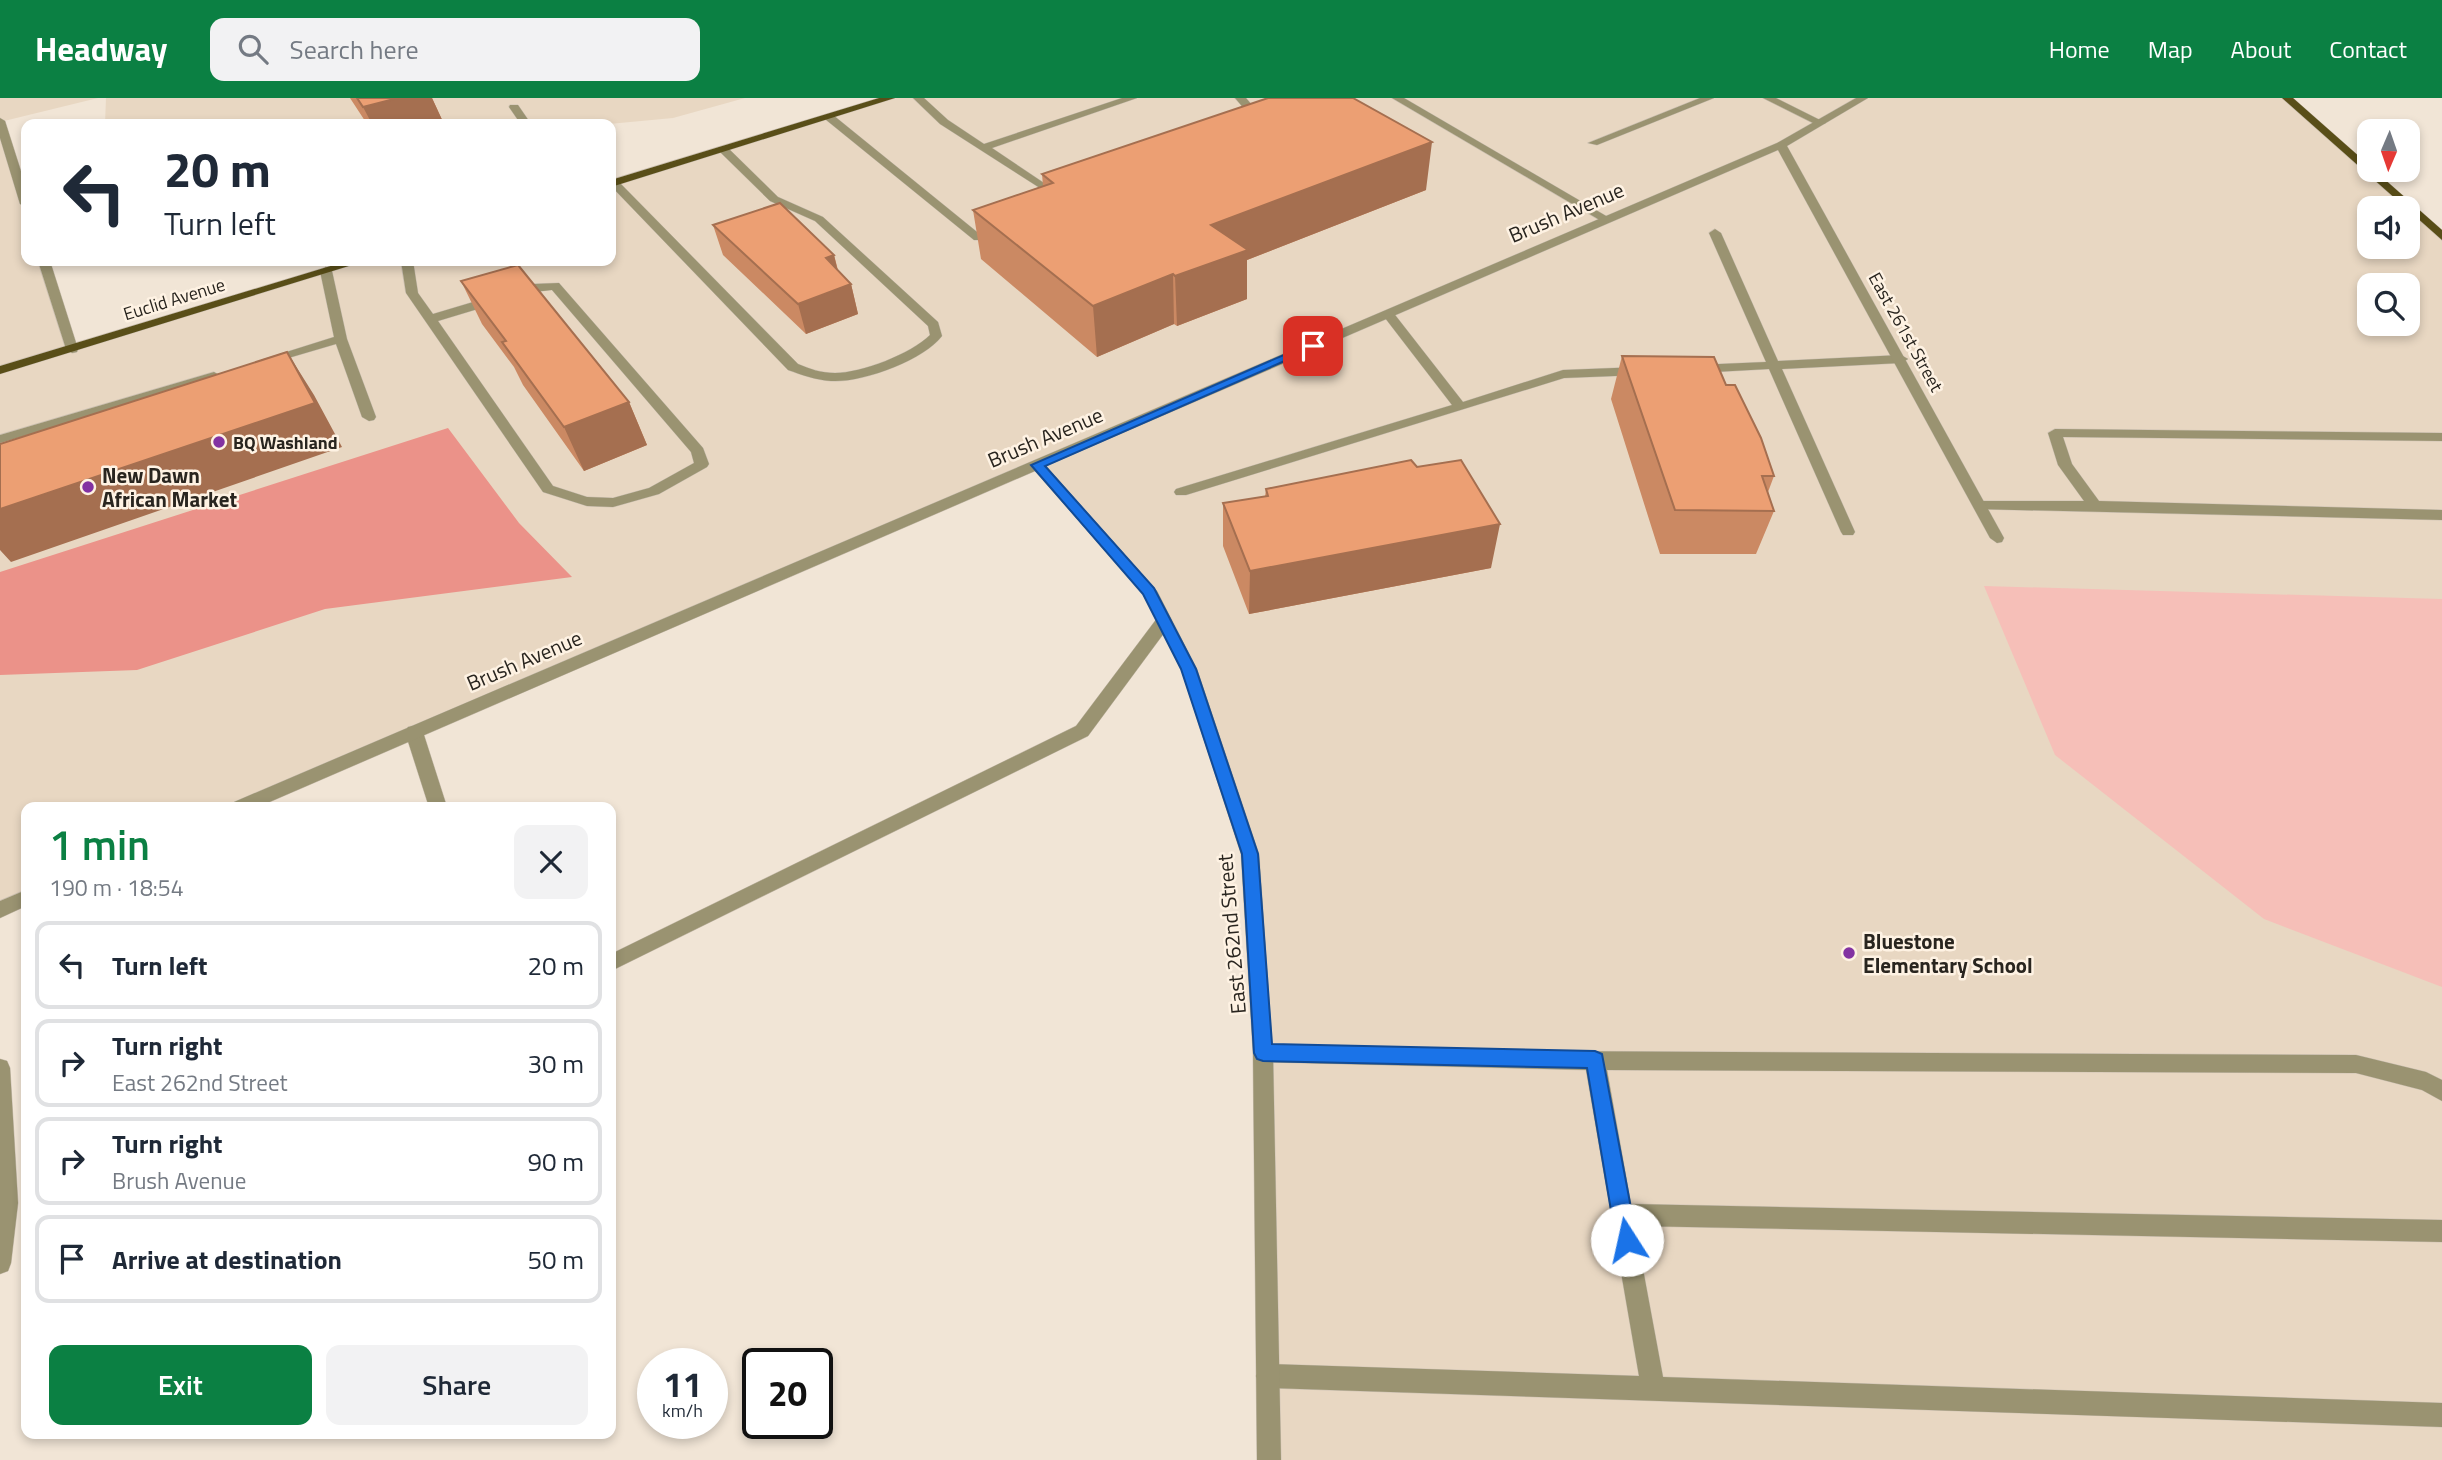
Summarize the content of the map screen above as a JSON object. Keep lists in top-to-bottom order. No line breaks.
{"streets":{"main road":["Euclid Avenue"],"street":["Brush Avenue","East 261st Street","East 262nd Street"]},"crossings":[["Brush Avenue","East 261st Street"],["Brush Avenue","East 262nd Street"]],"places":["BQ Washland","New Dawn African Market","Bluestone Elementary School"],"north":"bottom","page":{"header":"Headway","search":"Search here","nav":["Home","Map","About","Contact"],"turn":["20 m","Turn left"],"heading":["1 min","190 m · 18:54"],"list":[{"name":"Turn left","value":"20 m"},{"name":"Turn right","note":"East 262nd Street","value":"30 m"},{"name":"Turn right","note":"Brush Avenue","value":"90 m"},{"name":"Arrive at destination","value":"50 m"}],"buttons":["Exit","Share"],"speed":"11 km/h","limit":"20"}}
